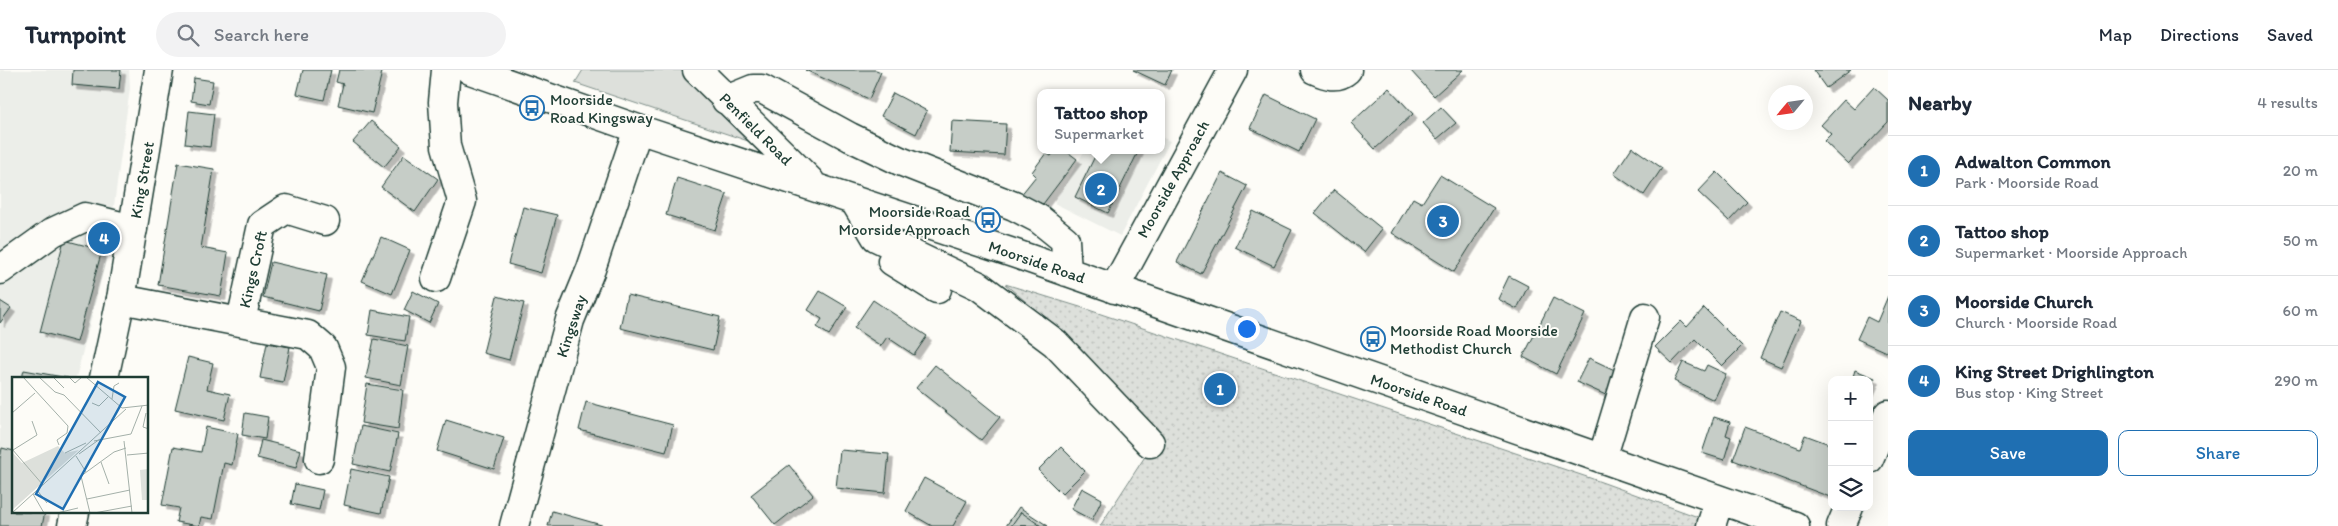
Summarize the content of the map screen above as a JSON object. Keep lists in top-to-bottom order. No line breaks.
{"streets":{"street":["Penfield Road","Moorside Approach","King Street","Moorside Road","Kings Croft","Kingsway"]},"crossings":[["Penfield Road","Moorside Road"],["Moorside Approach","Moorside Road"],["King Street","Kings Croft"],["Moorside Road","Kingsway"]],"places":{"bus stop":["Moorside Road Kingsway","Moorside Road Moorside Approach","Moorside Road Moorside Methodist Church"]},"north":"bottom left","page":{"header":"Turnpoint","search":"Search here","nav":["Map","Directions","Saved"],"heading":["Nearby","4 results"],"popup":["Tattoo shop","Supermarket"],"list":[{"mark":"1","name":"Adwalton Common","note":"Park · Moorside Road","value":"20 m"},{"mark":"2","name":"Tattoo shop","note":"Supermarket · Moorside Approach","value":"50 m"},{"mark":"3","name":"Moorside Church","note":"Church · Moorside Road","value":"60 m"},{"mark":"4","name":"King Street Drighlington","note":"Bus stop · King Street","value":"290 m"}],"pins":["2","3","4","1"],"map_buttons":["+","−"],"buttons":["Save","Share"]}}
